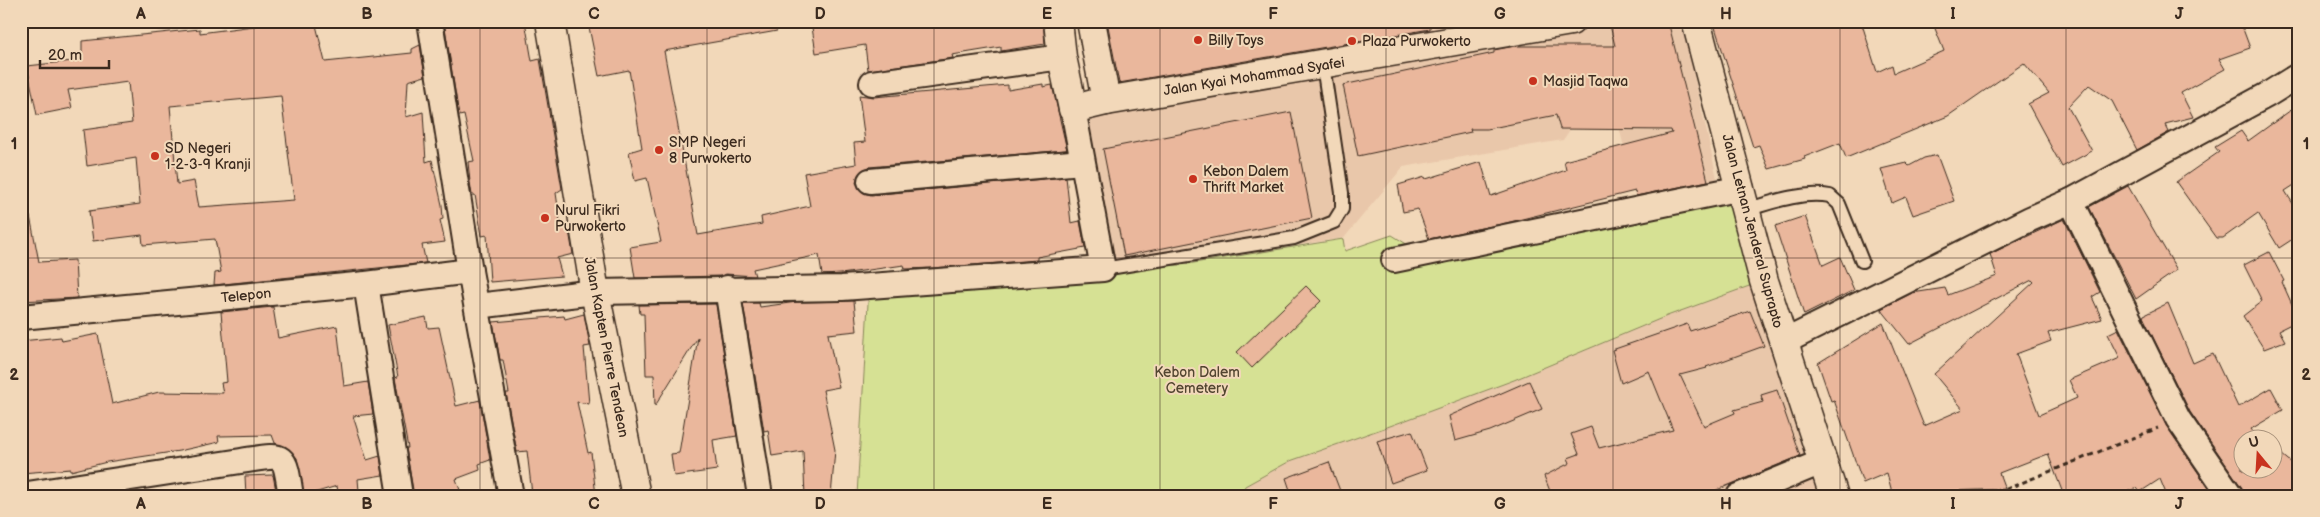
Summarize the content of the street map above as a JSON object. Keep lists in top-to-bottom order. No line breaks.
{"streets":{"street":["Jalan Kyai Mohammad Syafei","Jalan Letnan Jenderal Suprapto","Telepon","Jalan Kapten Pierre Tendean"]},"parks":["Kebon Dalem Cemetery"],"places":["Billy Toys","Plaza Purwokerto","Masjid Taqwa","SMP Negeri 8 Purwokerto","SD Negeri 1-2-3-9 Kranji","Kebon Dalem Thrift Market","Nurul Fikri Purwokerto"],"scale_bar":"20 m","north":"top","grid":{"columns":["A","B","C","D","E","F","G","H","I","J"],"rows":["1","2"]}}
